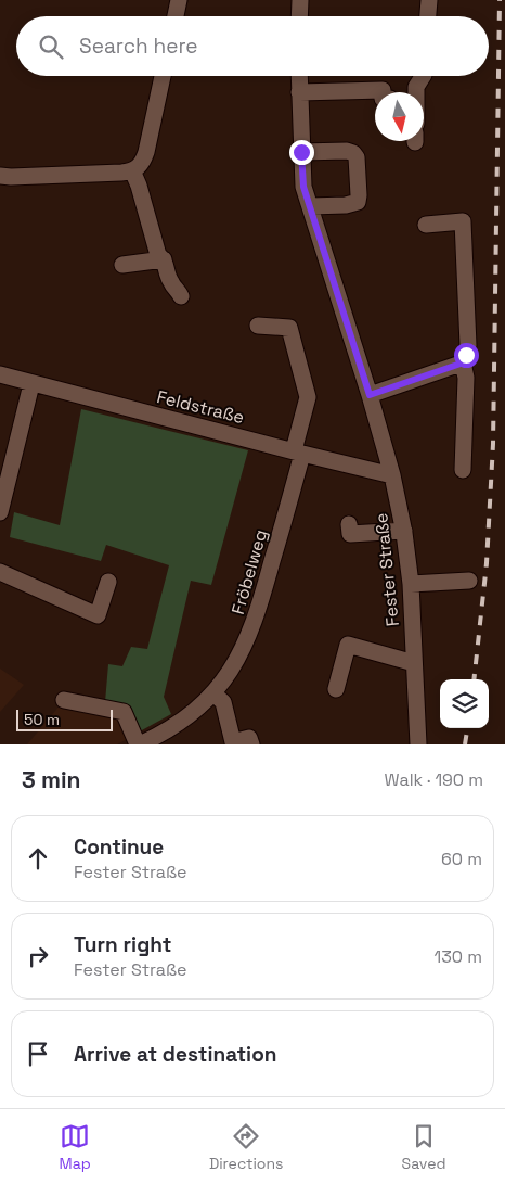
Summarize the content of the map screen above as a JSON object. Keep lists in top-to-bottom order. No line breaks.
{"streets":{"street":["Feldstraße","Fester Straße","Fröbelweg"]},"crossings":[["Feldstraße","Fester Straße"],["Feldstraße","Fröbelweg"]],"scale_bar":"50 m","north":"bottom","page":{"search":"Search here","scale":"50 m","heading":["3 min","Walk · 190 m"],"list":[["Continue","Fester Straße","60 m"],["Turn right","Fester Straße","130 m"],"Arrive at destination"],"nav":["Map","Directions","Saved"]}}
